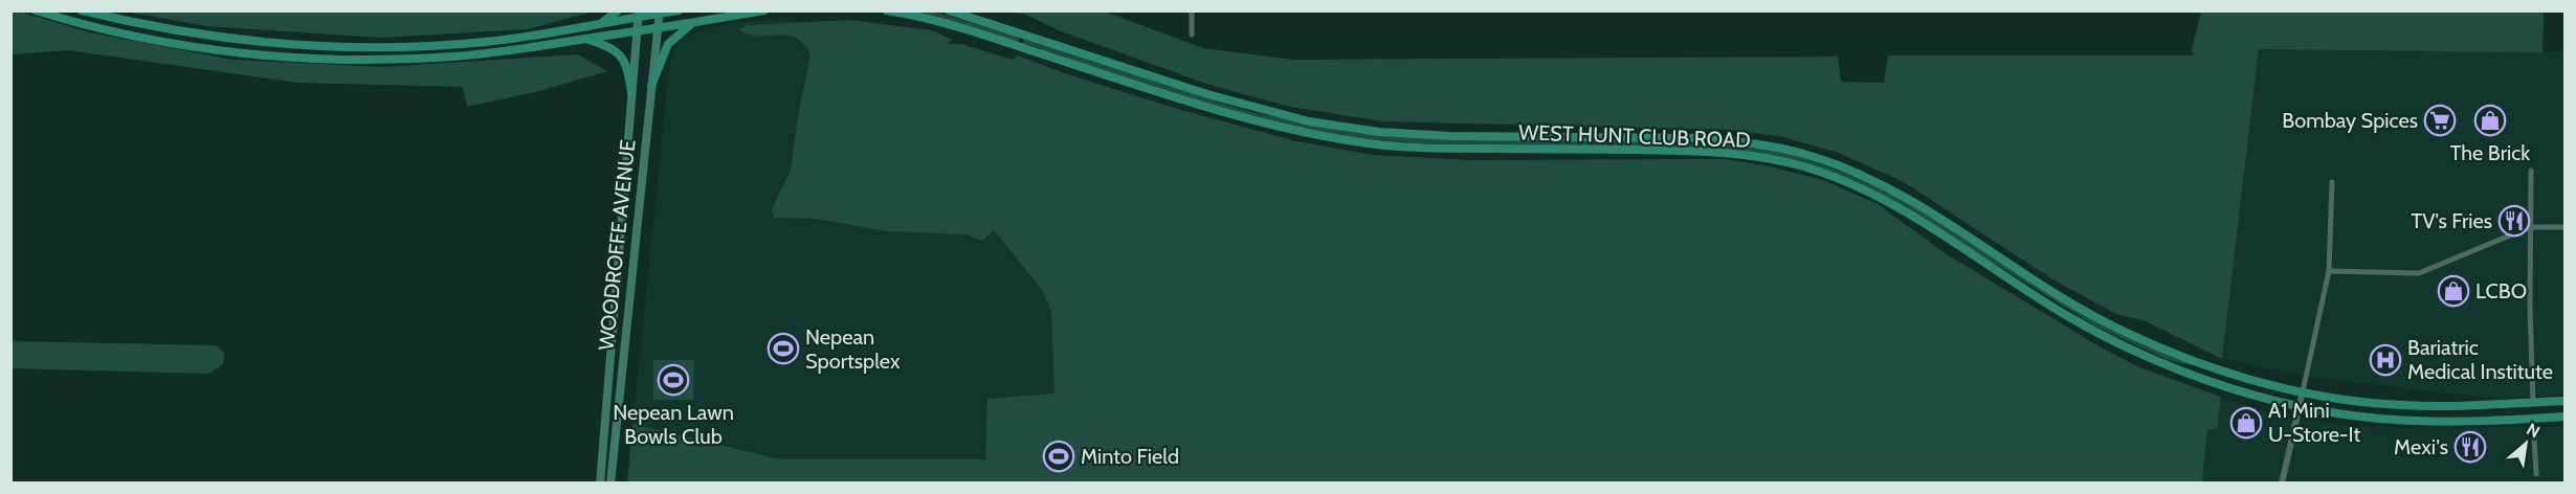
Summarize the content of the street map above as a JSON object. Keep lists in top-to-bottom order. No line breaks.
{"streets":{"main road":["WEST HUNT CLUB ROAD","WOODROFFE AVENUE"]},"places":{"supermarket":["Bombay Spices"],"shop":["The Brick","LCBO","A1 Mini U-Store-It"],"restaurant":["TV's Fries","Mexi's"],"sports":["Nepean Sportsplex","Nepean Lawn Bowls Club","Minto Field"],"hospital":["Bariatric Medical Institute"]},"north":"top right"}
